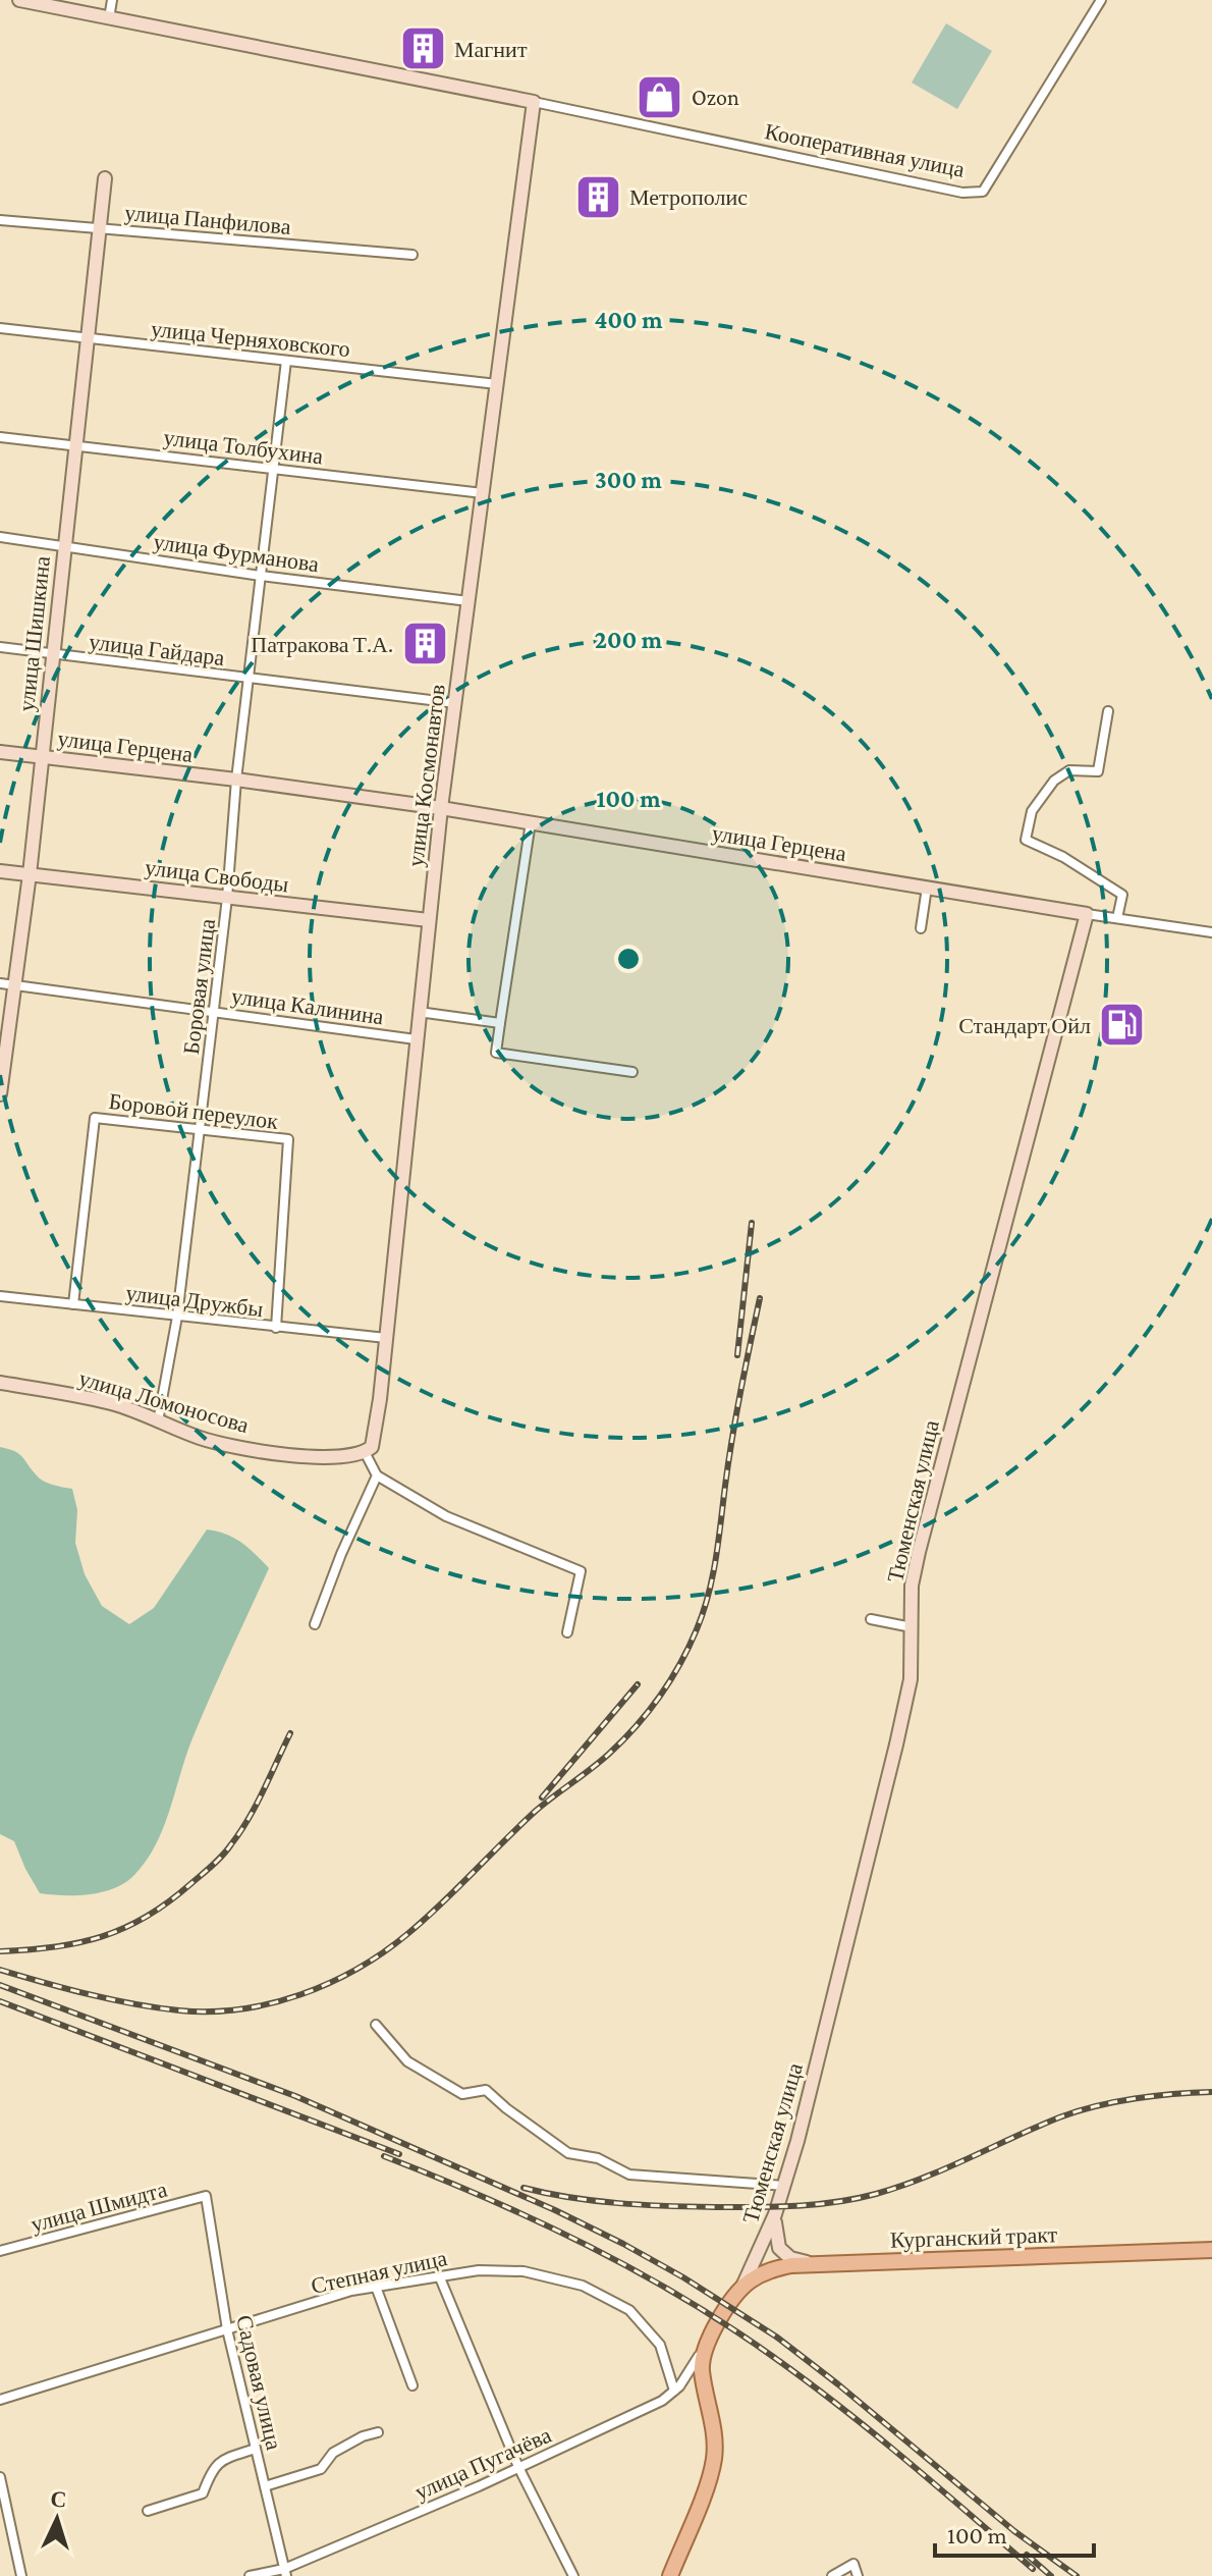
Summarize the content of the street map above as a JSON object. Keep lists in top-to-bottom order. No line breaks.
{"streets":{"main road":["Курганский тракт"],"street":["Кооперативная улица","улица Панфилова","улица Черняховского","улица Толбухина","улица Фурманова","улица Шишкина","улица Гайдара","улица Герцена","улица Космонавтов","улица Свободы","Боровая улица","улица Калинина","Боровой переулок","улица Дружбы","улица Ломоносова","Тюменская улица","улица Шмидта","Степная улица","Садовая улица","улица Пугачёва"]},"crossings":[["Кооперативная улица","улица Космонавтов"],["улица Панфилова","улица Шишкина"],["улица Черняховского","улица Шишкина"],["улица Черняховского","улица Космонавтов"],["улица Черняховского","Боровая улица"],["улица Толбухина","улица Шишкина"],["улица Толбухина","улица Космонавтов"],["улица Толбухина","Боровая улица"],["улица Фурманова","улица Шишкина"],["улица Фурманова","улица Космонавтов"],["улица Фурманова","Боровая улица"],["улица Шишкина","улица Гайдара"],["улица Шишкина","улица Герцена"],["улица Шишкина","улица Свободы"],["улица Шишкина","улица Калинина"],["улица Гайдара","улица Космонавтов"],["улица Гайдара","Боровая улица"],["улица Герцена","улица Космонавтов"],["улица Герцена","Боровая улица"],["улица Герцена","Тюменская улица"],["улица Космонавтов","улица Свободы"],["улица Космонавтов","улица Калинина"],["улица Космонавтов","улица Дружбы"],["улица Космонавтов","улица Ломоносова"],["улица Свободы","Боровая улица"],["Боровая улица","улица Калинина"],["Боровая улица","Боровой переулок"],["Боровая улица","улица Дружбы"],["Боровая улица","улица Ломоносова"],["Боровой переулок","улица Дружбы"],["Тюменская улица","Курганский тракт"],["улица Шмидта","Садовая улица"],["Степная улица","Садовая улица"],["Степная улица","улица Пугачёва"],["Садовая улица","улица Пугачёва"]],"places":{"building":["Магнит","Метрополис","Патракова Т.А."],"shop":["Ozon"],"fuel station":["Стандарт Ойл"]},"scale_bar":"100 m","north":"top","rings":["400 m","300 m","200 m","100 m"]}
